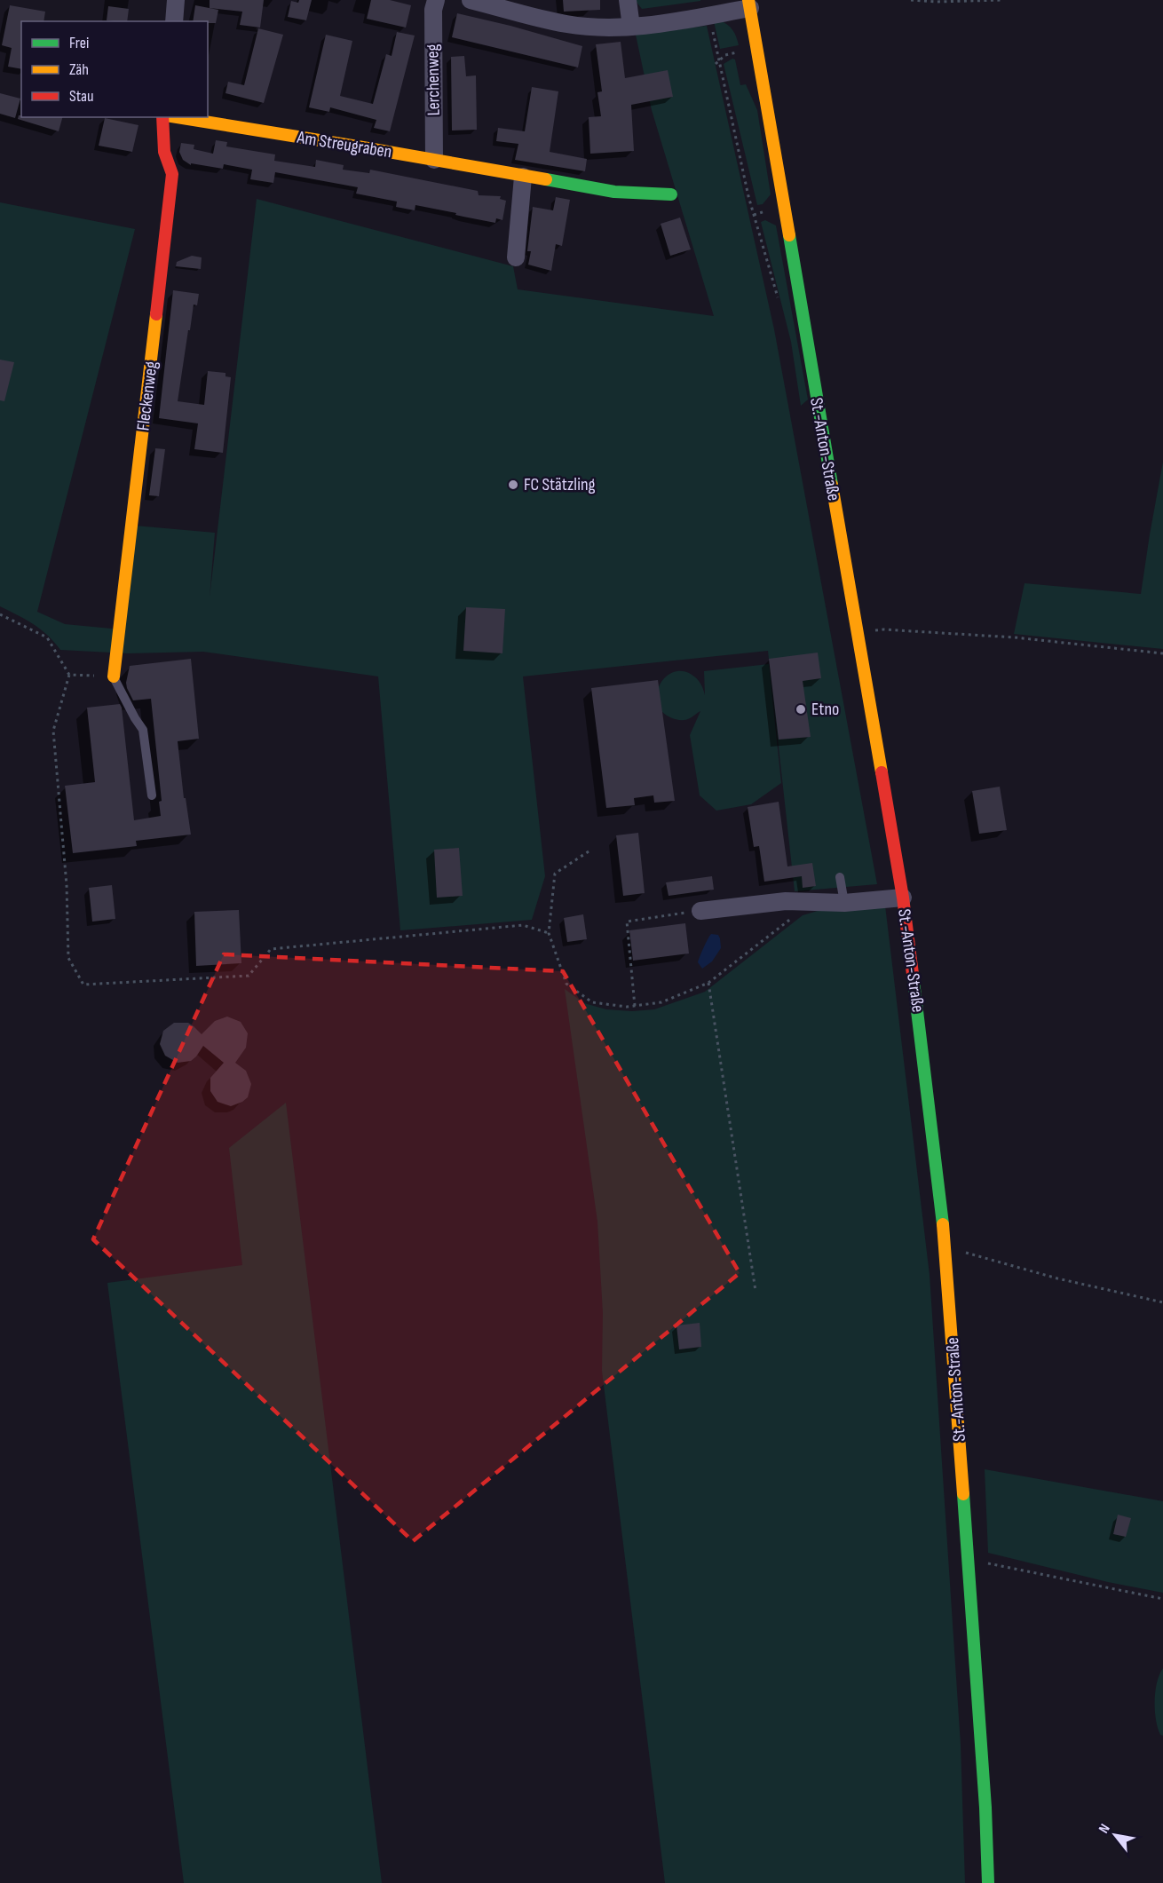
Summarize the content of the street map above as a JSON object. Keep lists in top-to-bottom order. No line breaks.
{"streets":{"street":["Lerchenweg","Am Streugraben","Fleckenweg","St.-Anton-Straße"]},"crossings":[["Lerchenweg","Am Streugraben"]],"places":["FC Stätzling","Etno"],"legend":["Frei","Zäh","Stau"],"north":"top left"}
